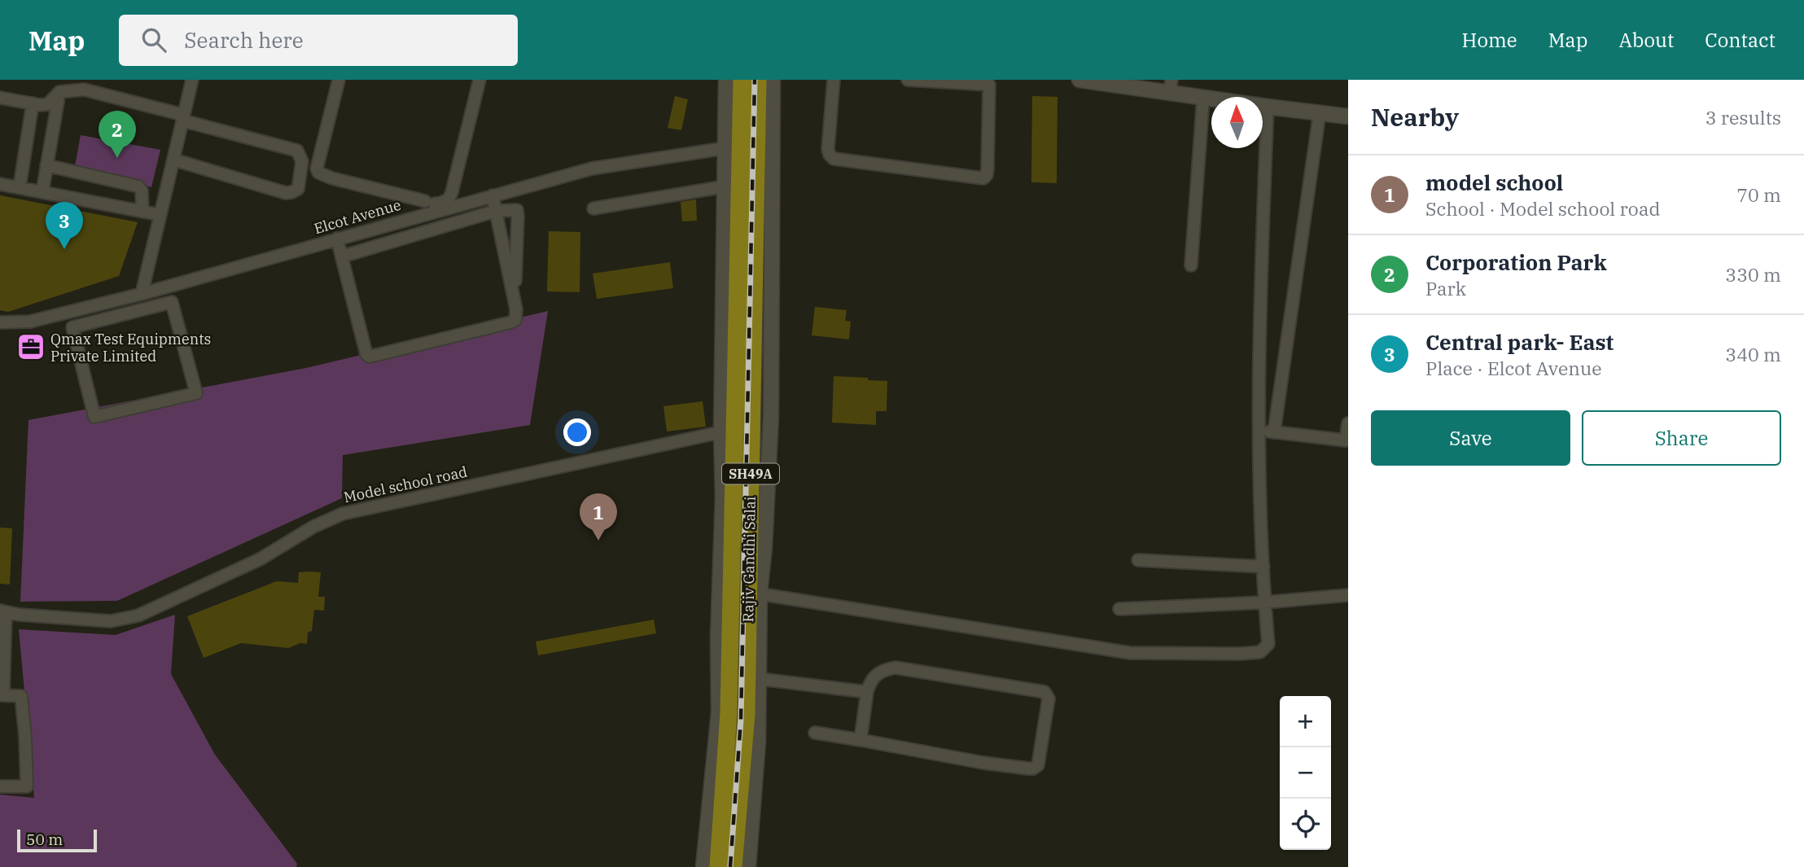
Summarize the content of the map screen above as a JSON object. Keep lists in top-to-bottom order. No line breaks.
{"streets":{"main road":["SH49A","Rajiv Gandhi Salai"],"street":["Elcot Avenue","Model school road"]},"crossings":[["Model school road","Rajiv Gandhi Salai"]],"places":{"office":["Qmax Test Equipments Private Limited"]},"scale_bar":"50 m","north":"top","page":{"header":"Map","search":"Search here","nav":["Home","Map","About","Contact"],"heading":["Nearby","3 results"],"pins":["2","3","1"],"list":[{"mark":"1","name":"model school","note":"School · Model school road","value":"70 m"},{"mark":"2","name":"Corporation Park","note":"Park","value":"330 m"},{"mark":"3","name":"Central park- East","note":"Place · Elcot Avenue","value":"340 m"}],"buttons":["Save","Share"],"map_buttons":["+","−"],"scale":"50 m"}}
